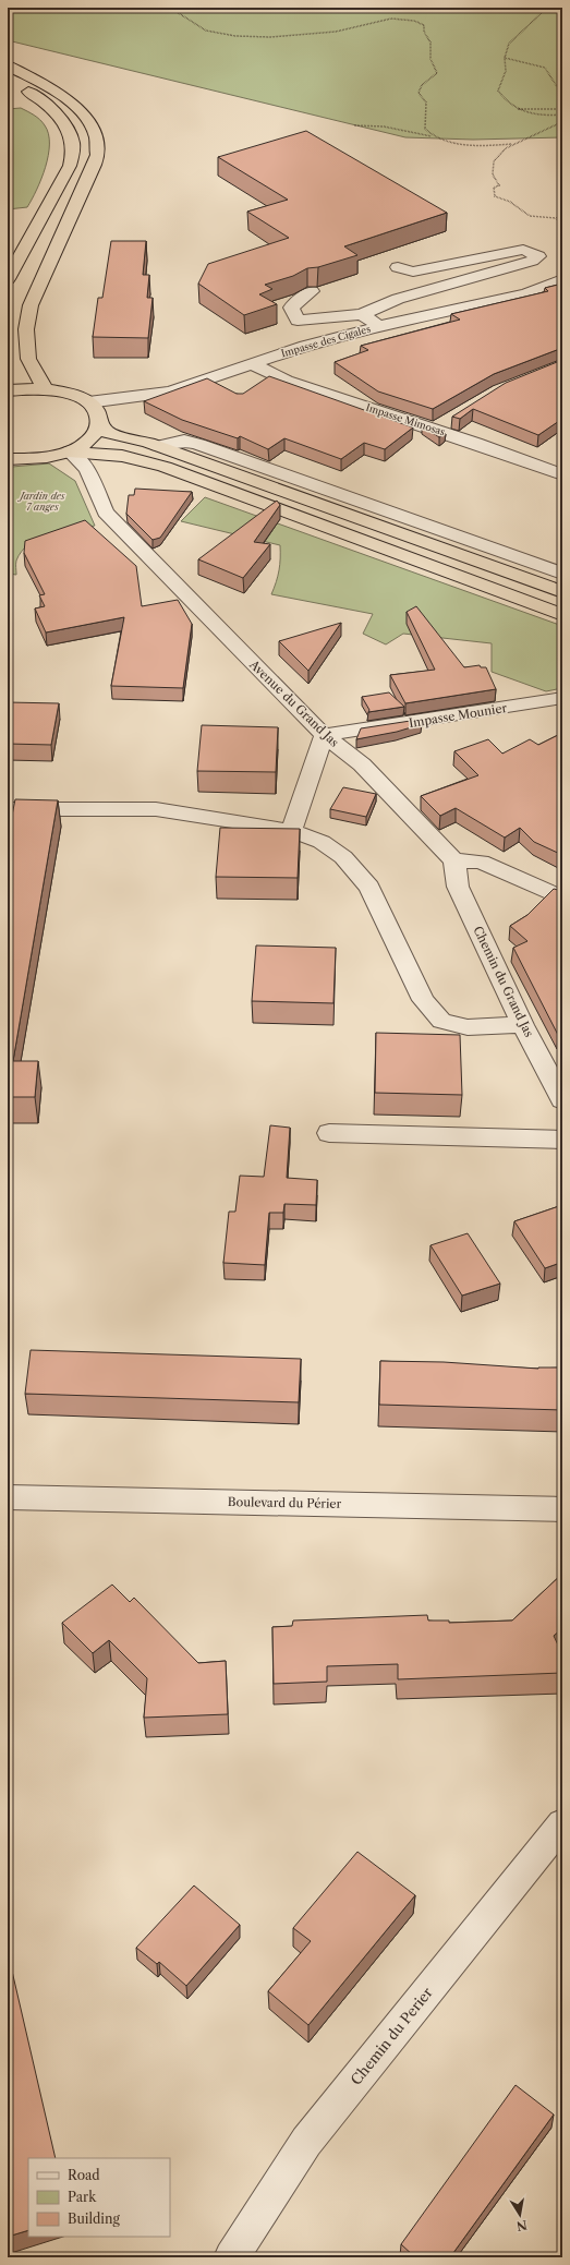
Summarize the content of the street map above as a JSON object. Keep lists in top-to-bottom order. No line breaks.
{"streets":{"street":["Impasse des Cigales","Impasse Mimosas","Avenue du Grand Jas","Impasse Mounier","Chemin du Grand Jas","Boulevard du Périer","Chemin du Perier"]},"crossings":[["Impasse des Cigales","Impasse Mimosas"],["Avenue du Grand Jas","Impasse Mounier"],["Avenue du Grand Jas","Chemin du Grand Jas"]],"parks":["Jardin des 7 anges"],"legend":["Road","Park","Building"],"north":"bottom"}
